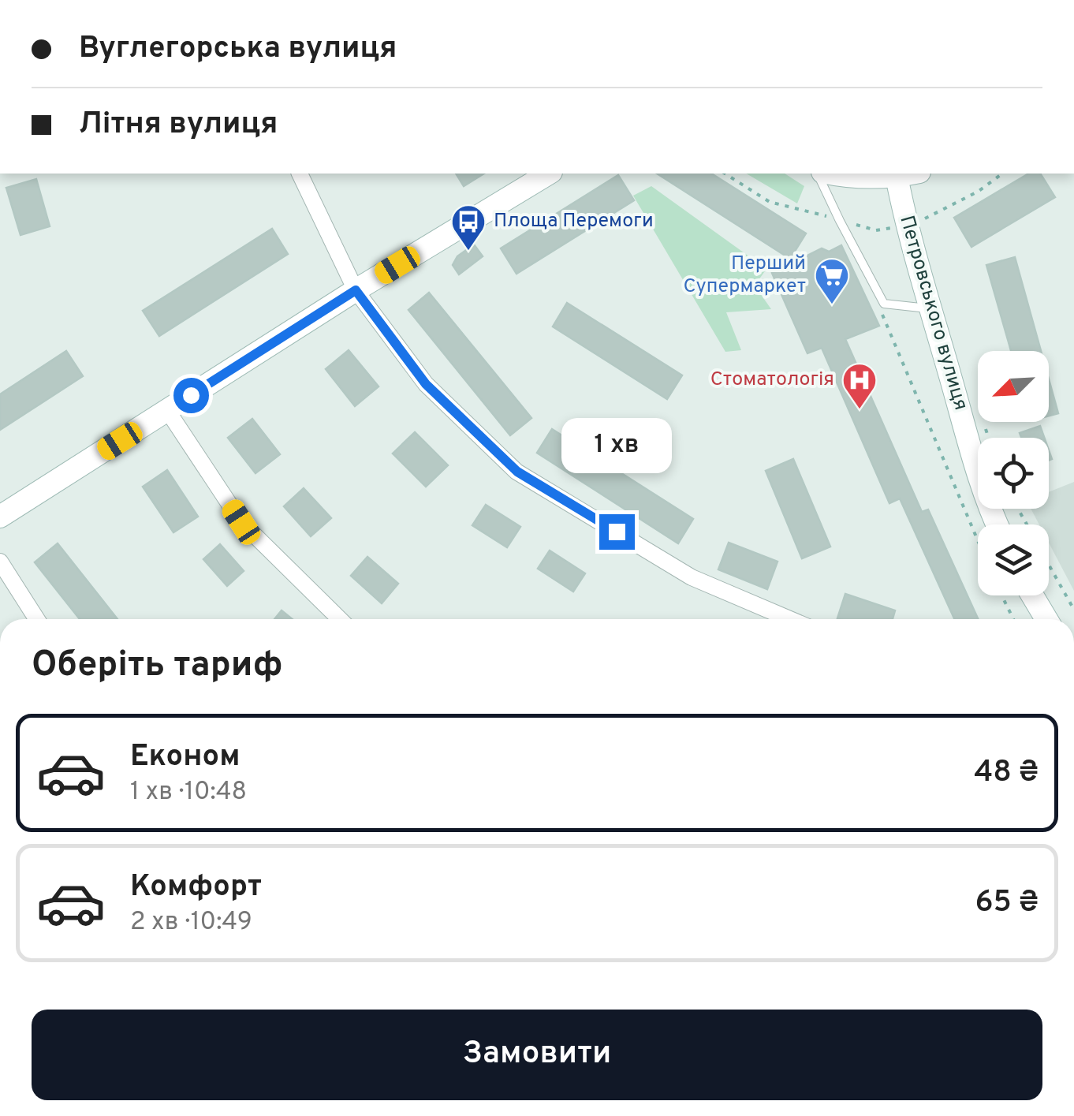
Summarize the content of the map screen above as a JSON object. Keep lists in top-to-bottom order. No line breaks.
{"streets":{"main road":["Петровського вулиця"]},"places":{"bus stop":["Площа Перемоги"],"supermarket":["Перший Супермаркет"],"hospital":["Стоматологія"]},"north":"bottom left","page":{"banner":["Вуглегорська вулиця","Літня вулиця"],"bubble":"1 хв","heading":"Оберіть тариф","list":[{"name":"Економ","note":"1 хв · 10:48","value":"48 ₴"},{"name":"Комфорт","note":"2 хв · 10:49","value":"65 ₴"}],"buttons":"Замовити"}}
